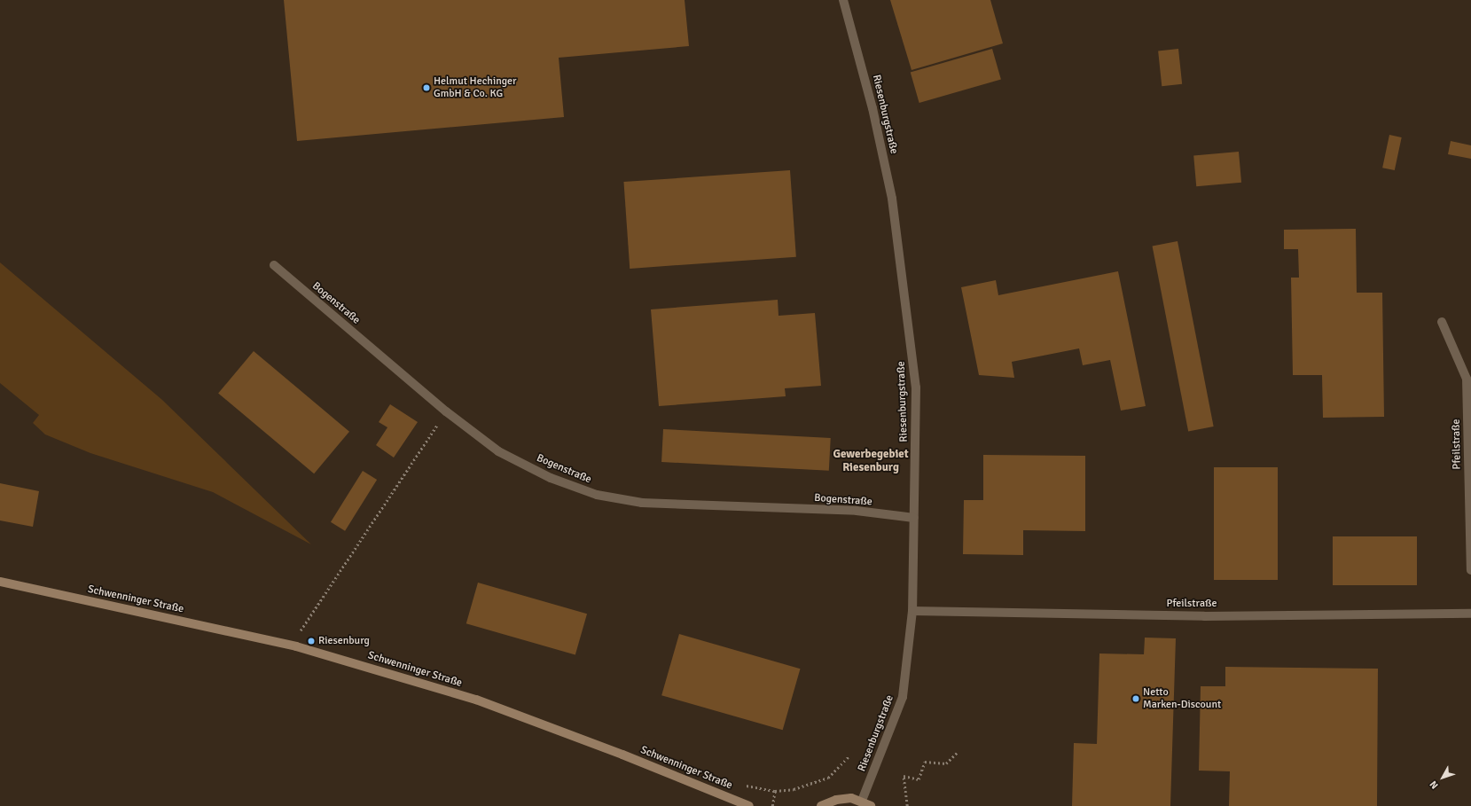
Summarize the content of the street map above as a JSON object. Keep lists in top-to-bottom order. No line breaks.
{"streets":{"main road":["Schwenninger Straße"],"street":["Riesenburgstraße","Bogenstraße","Pfeilstraße"]},"crossings":[["Riesenburgstraße","Bogenstraße"],["Riesenburgstraße","Pfeilstraße"]],"districts":["Gewerbegebiet Riesenburg"],"places":["Helmut Hechinger GmbH & Co. KG","Riesenburg","Netto Marken-Discount"],"north":"bottom left"}
